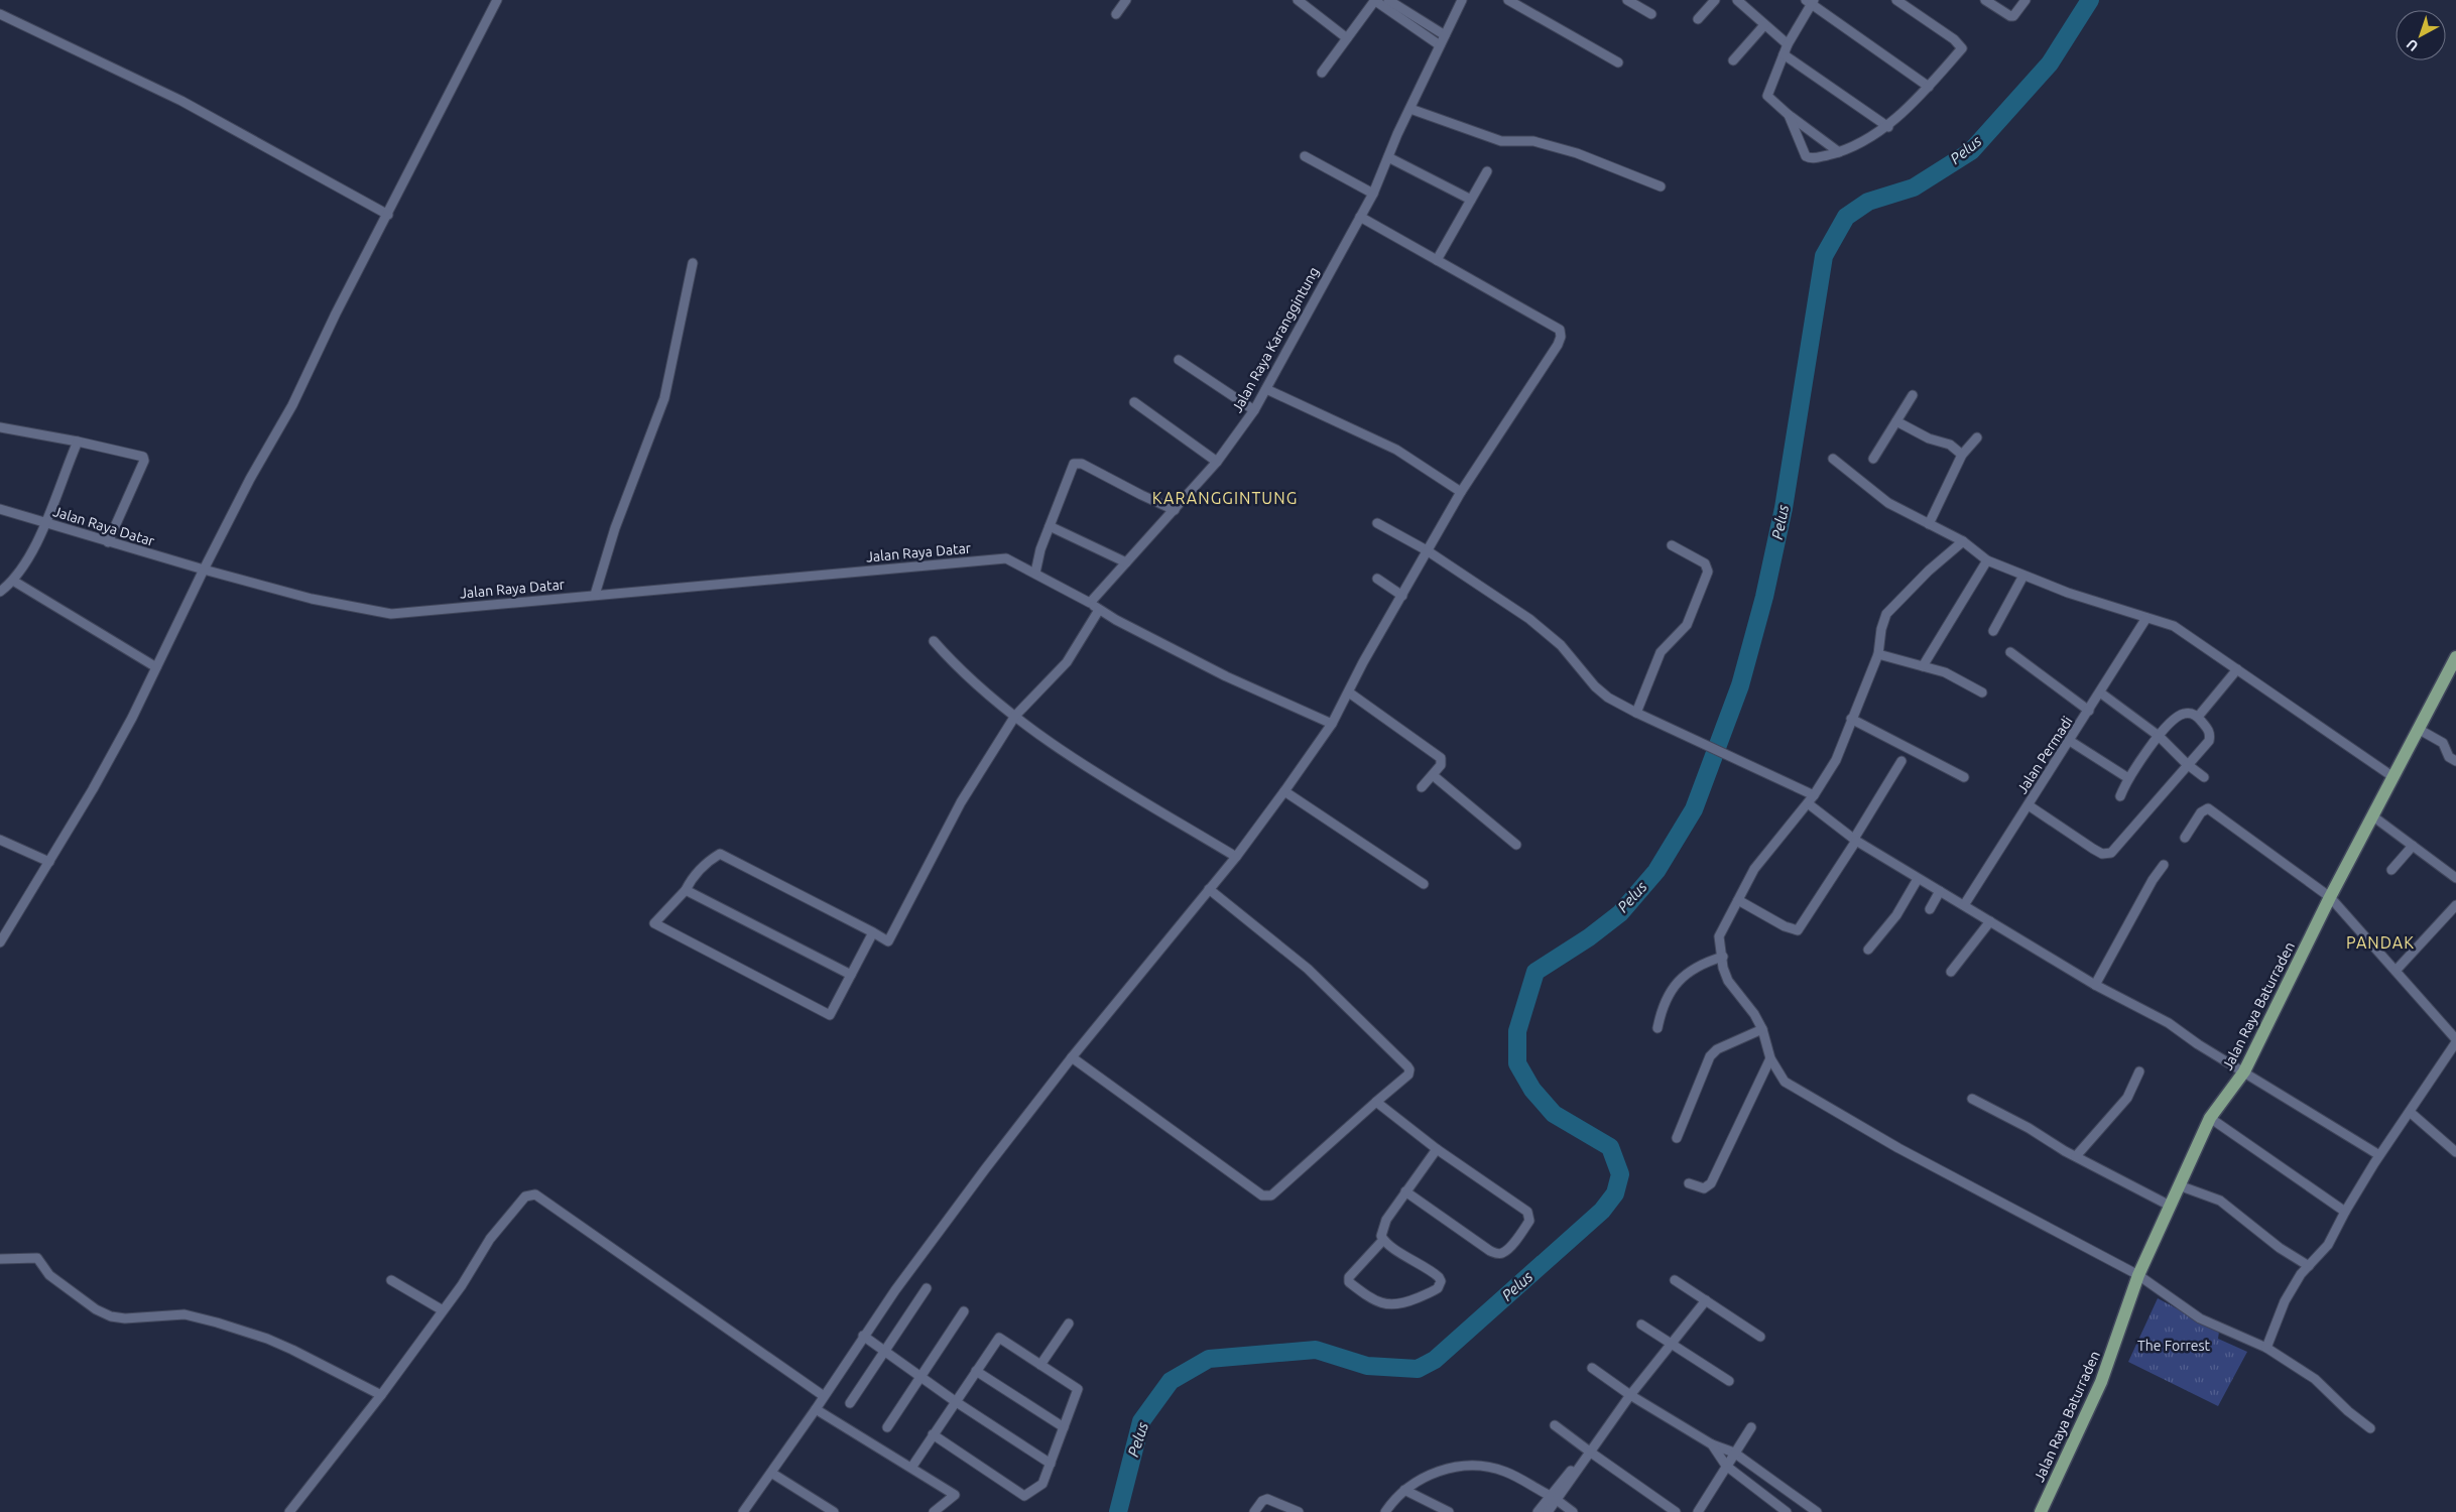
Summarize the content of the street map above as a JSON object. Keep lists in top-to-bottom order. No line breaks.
{"streets":{"main road":["Jalan Raya Baturraden"],"street":["Jalan Raya Karanggintung","Jalan Raya Datar","Jalan Permadi"]},"districts":["KARANGGINTUNG","PANDAK"],"water":["Pelus"],"parks":["The Forrest"],"north":"bottom left"}
